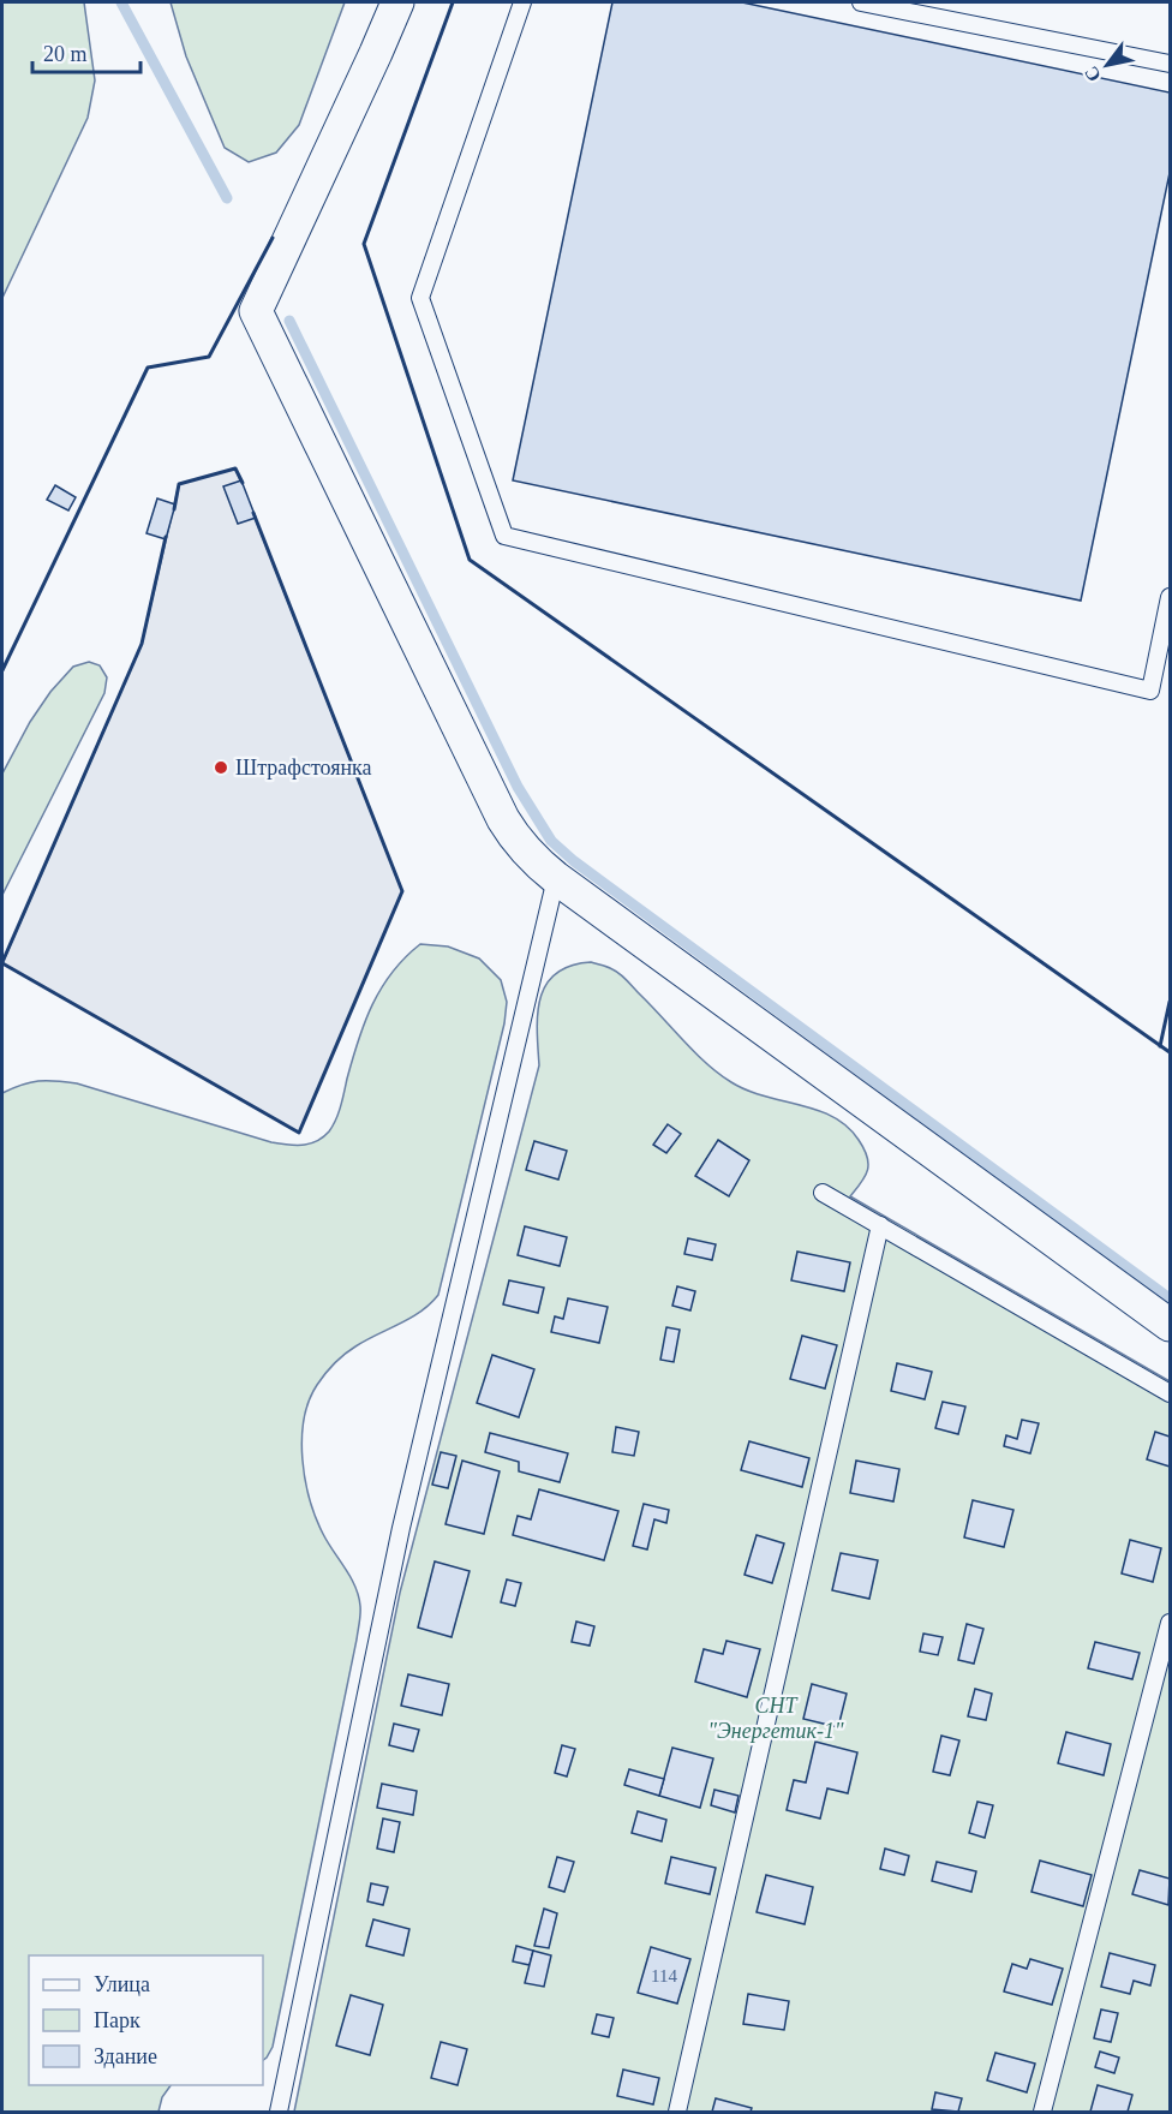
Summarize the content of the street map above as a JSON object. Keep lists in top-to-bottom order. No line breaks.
{"parks":["СНТ \"Энергетик-1\""],"places":["Штрафстоянка"],"house_numbers":["114"],"legend":["Улица","Парк","Здание"],"scale_bar":"20 m","north":"bottom left"}
